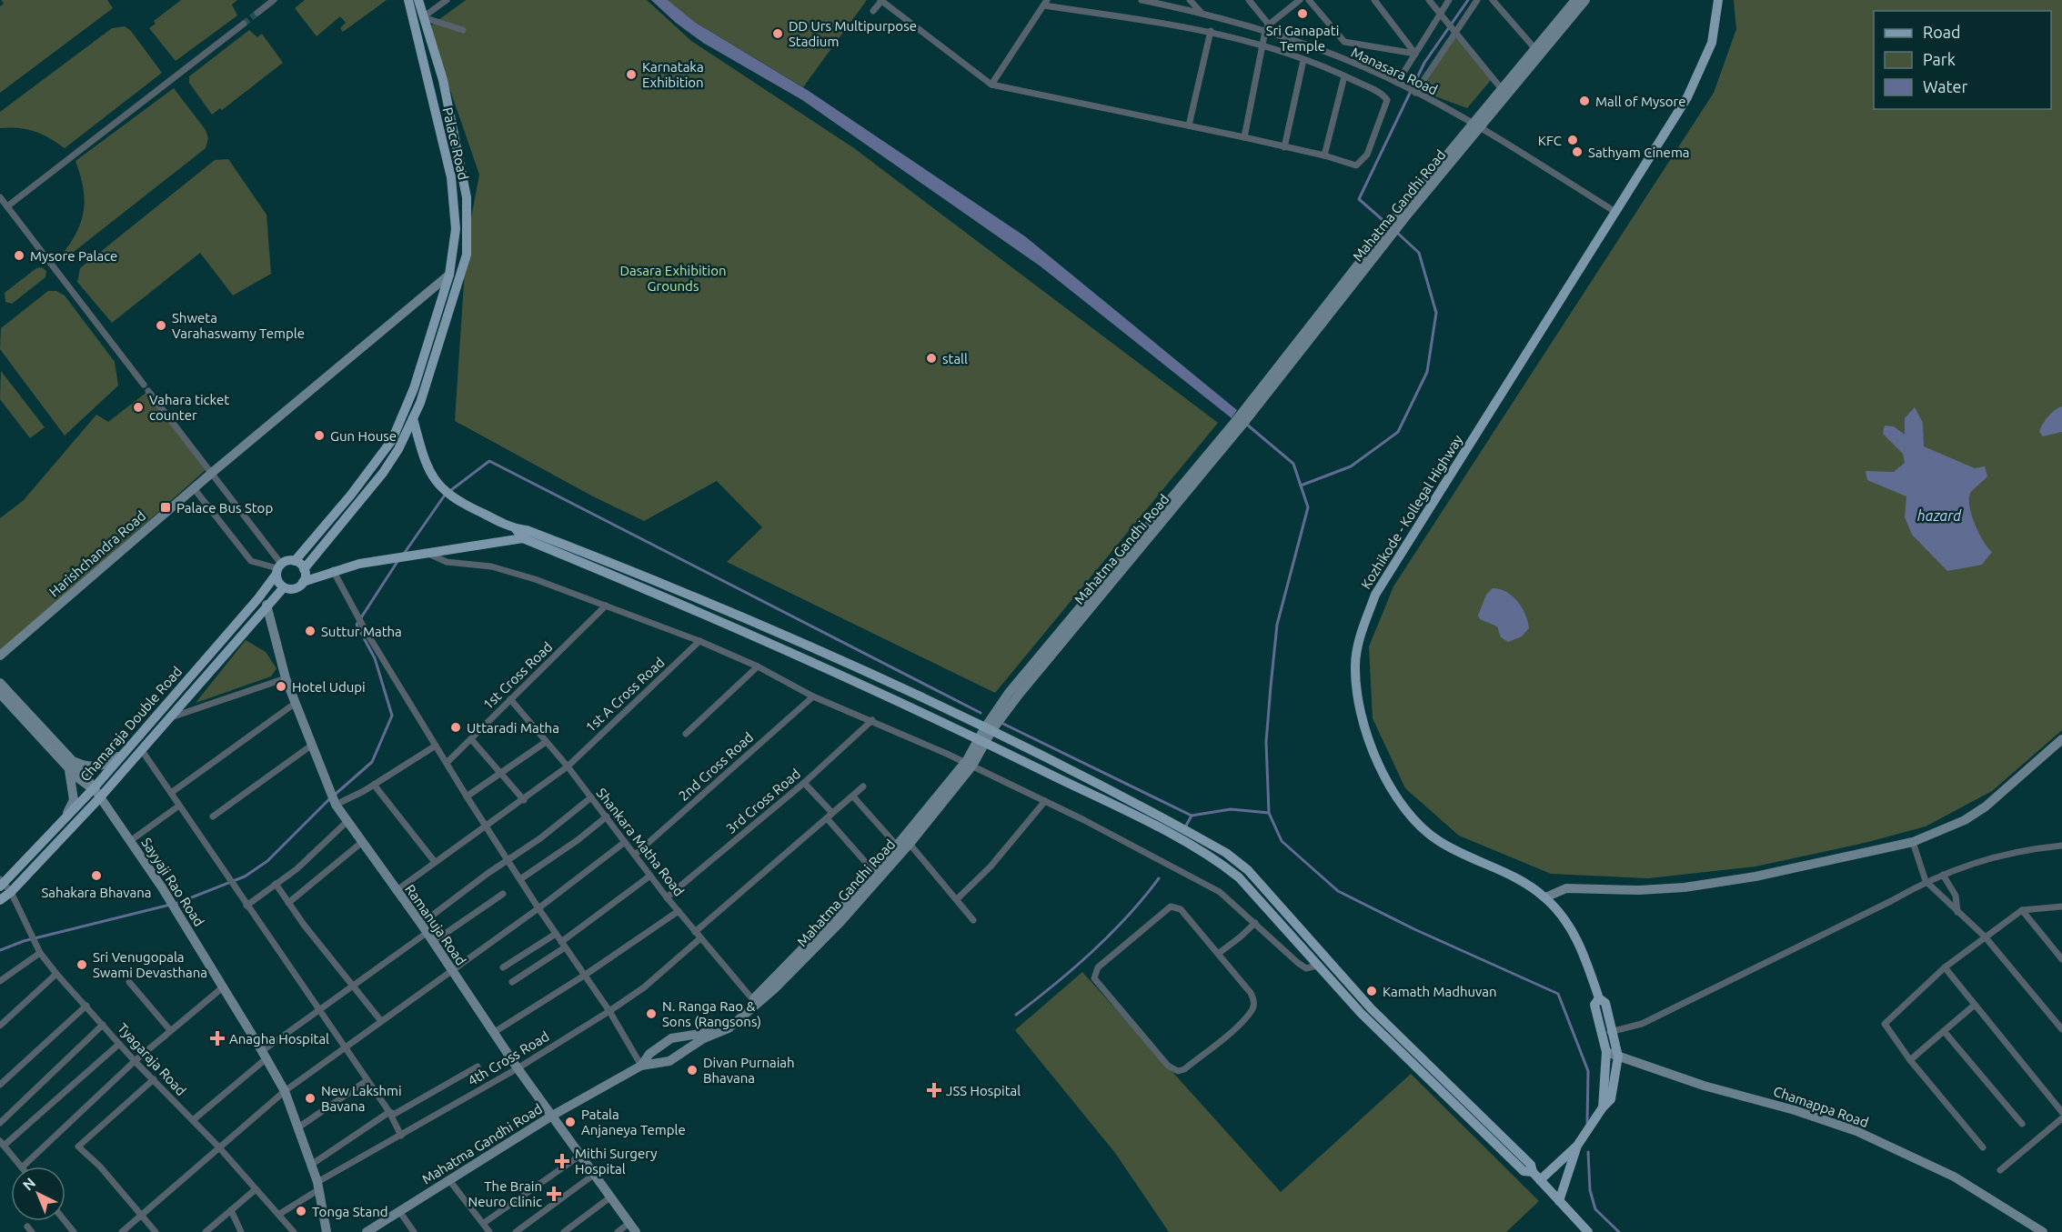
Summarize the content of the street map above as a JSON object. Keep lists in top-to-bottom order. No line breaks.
{"streets":{"main road":["Palace Road","Mahatma Gandhi Road","Kozhikode - Kollegal Highway","Harishchandra Road","Chamaraja Double Road","Sayyaji Rao Road","Ramanuja Road","Chamappa Road"],"street":["Manasara Road","1st Cross Road","1st A Cross Road","2nd Cross Road","3rd Cross Road","Shankara Matha Road","4th Cross Road","Tyagaraja Road"]},"crossings":[["Manasara Road","Mahatma Gandhi Road"],["Manasara Road","Kozhikode - Kollegal Highway"],["Palace Road","Harishchandra Road"],["Palace Road","Chamaraja Double Road"],["Mahatma Gandhi Road","Shankara Matha Road"],["Mahatma Gandhi Road","Ramanuja Road"],["Kozhikode - Kollegal Highway","Chamappa Road"],["1st Cross Road","Shankara Matha Road"],["1st A Cross Road","Shankara Matha Road"],["1st A Cross Road","Ramanuja Road"],["Chamaraja Double Road","Sayyaji Rao Road"],["Chamaraja Double Road","Ramanuja Road"],["Chamaraja Double Road","Tyagaraja Road"],["2nd Cross Road","Shankara Matha Road"],["3rd Cross Road","Shankara Matha Road"],["Shankara Matha Road","4th Cross Road"],["Sayyaji Rao Road","4th Cross Road"],["Ramanuja Road","4th Cross Road"],["4th Cross Road","Tyagaraja Road"]],"water":["hazard"],"parks":["Dasara Exhibition Grounds"],"places":{"other":["Sri Ganapati Temple","DD Urs Multipurpose Stadium","Karnataka Exhibition","Mall of Mysore","KFC","Sathyam Cinema","Mysore Palace","Shweta Varahaswamy Temple","stall","Vahara ticket counter","Gun House","Suttur Matha","Hotel Udupi","Uttaradi Matha","Sahakara Bhavana","Sri Venugopala Swami Devasthana","Kamath Madhuvan","N. Ranga Rao & Sons (Rangsons)","Divan Purnaiah Bhavana","New Lakshmi Bavana","Patala Anjaneya Temple","Tonga Stand"],"transit":["Palace Bus Stop"],"health":["Anagha Hospital","JSS Hospital","Mithi Surgery Hospital","The Brain Neuro Clinic"]},"legend":["Road","Park","Water"],"north":"top left"}
